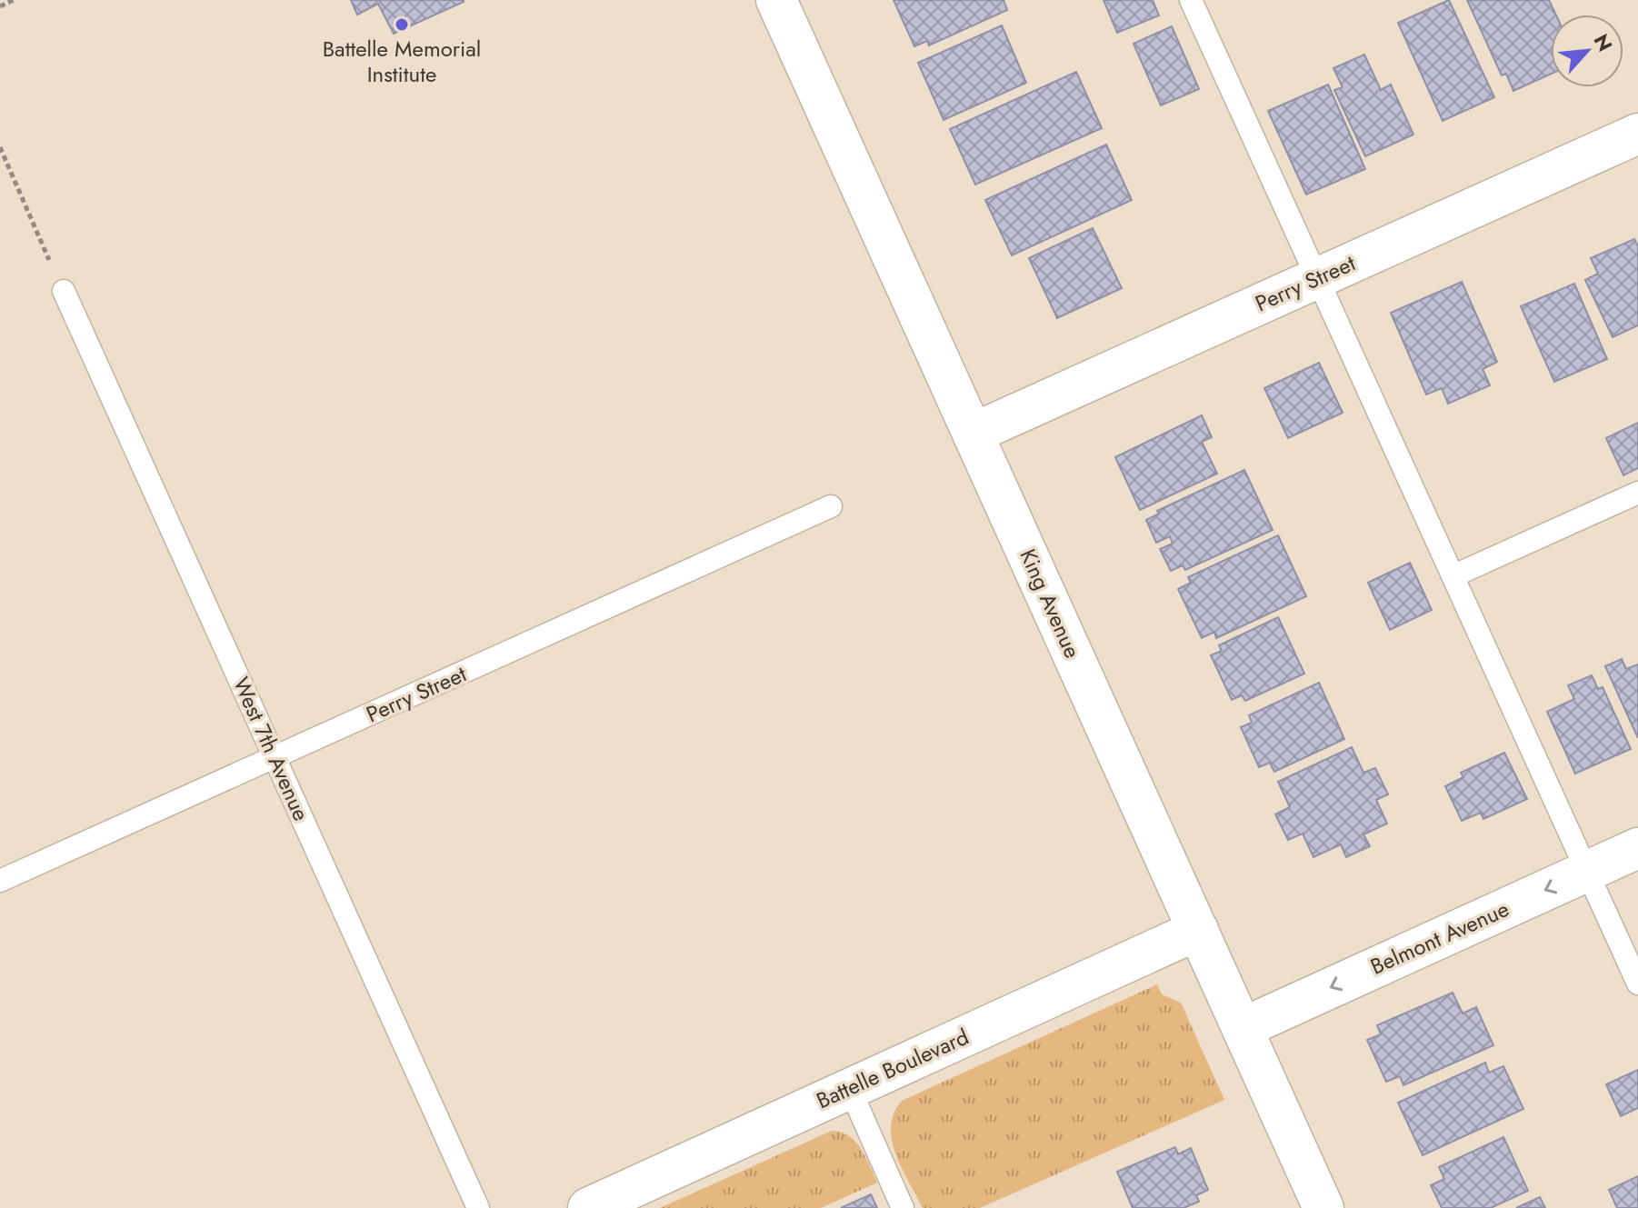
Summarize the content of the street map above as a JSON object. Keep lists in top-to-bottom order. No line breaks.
{"streets":{"street":["Perry Street","King Avenue","Belmont Avenue","Battelle Boulevard"],"lane":["West 7th Avenue"]},"crossings":[["Perry Street","King Avenue"],["Perry Street","West 7th Avenue"],["King Avenue","Belmont Avenue"],["King Avenue","Battelle Boulevard"]],"one_way":["Belmont Avenue"],"places":["Battelle Memorial Institute"],"north":"top right"}
